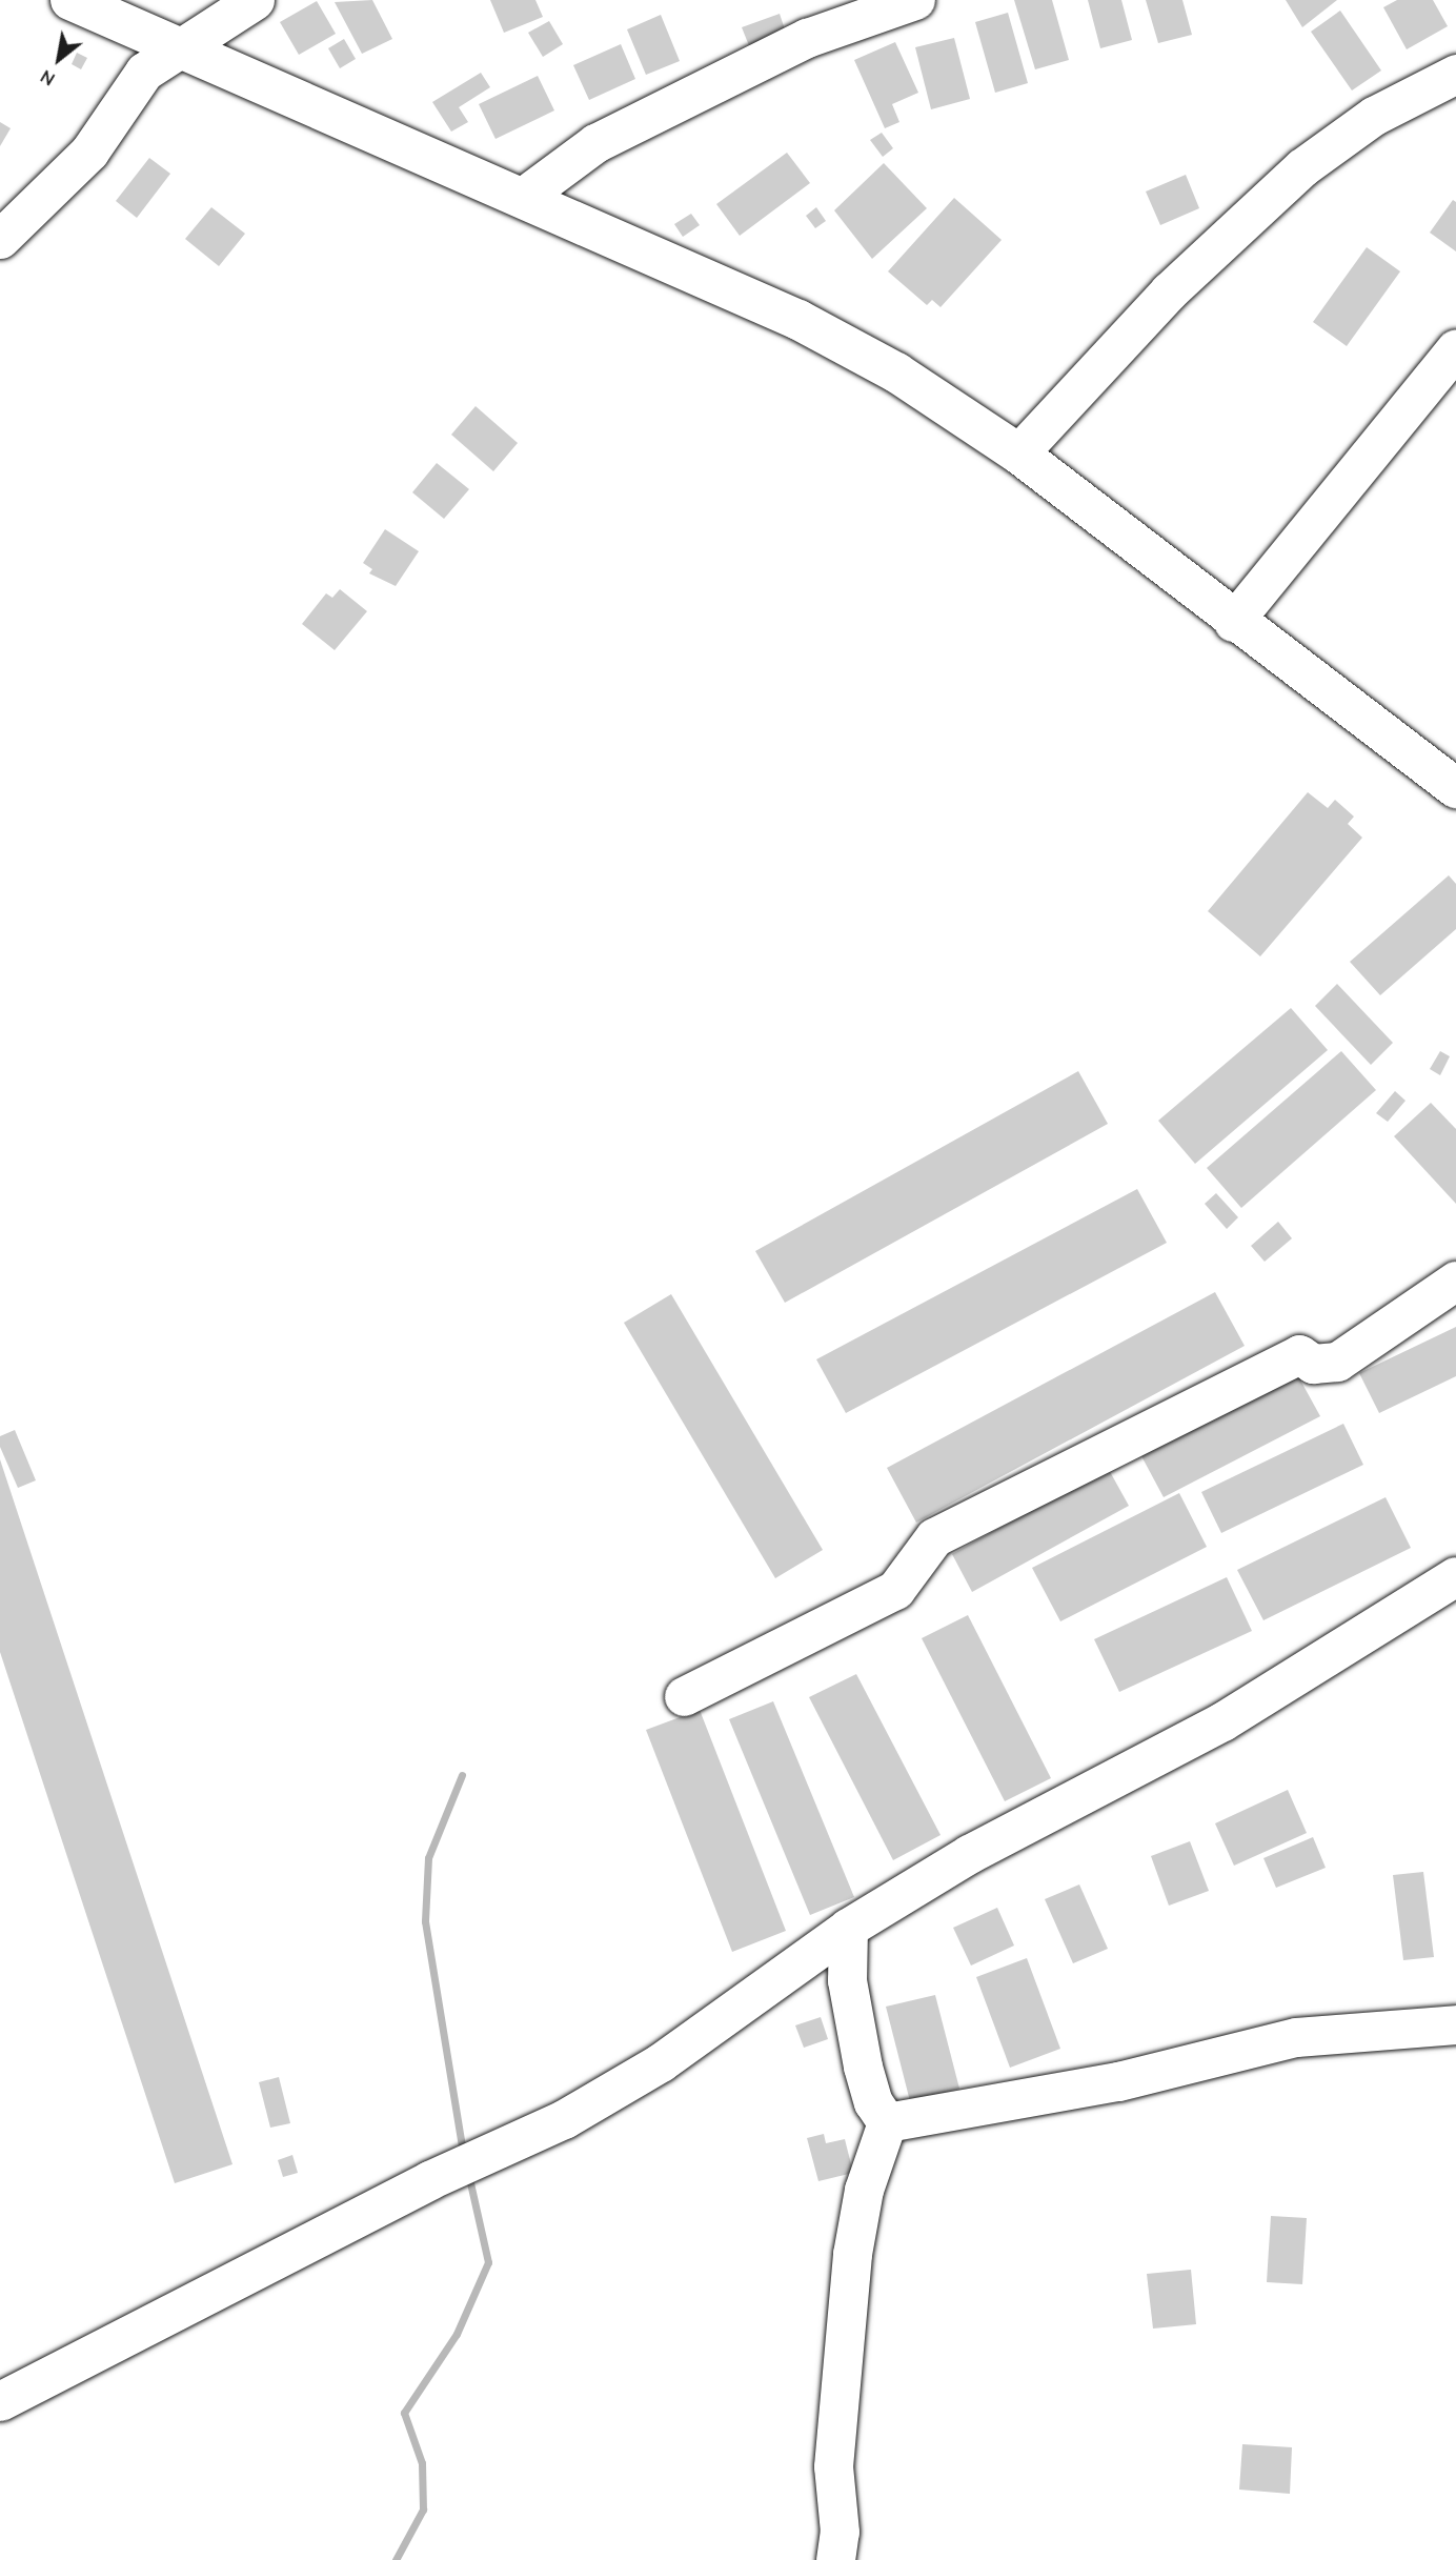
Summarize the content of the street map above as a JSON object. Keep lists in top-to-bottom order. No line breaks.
{"north":"bottom left"}
